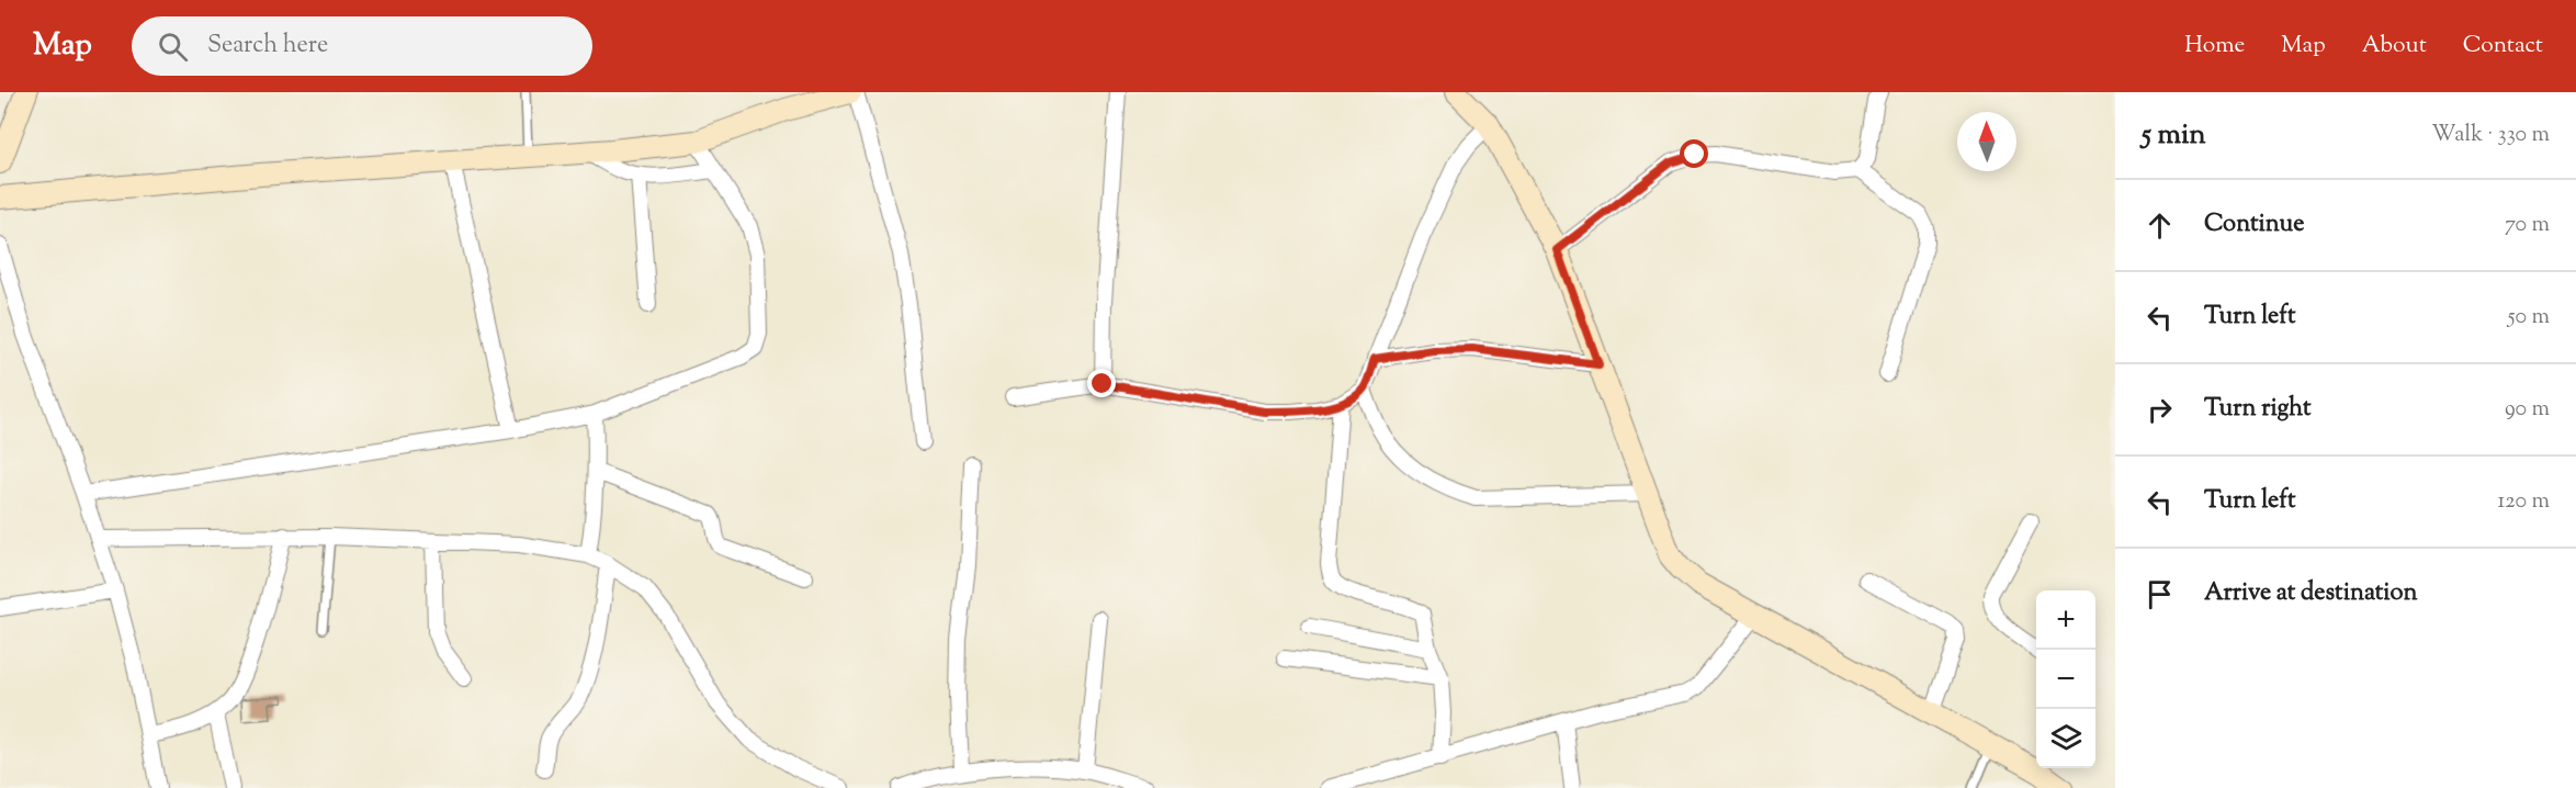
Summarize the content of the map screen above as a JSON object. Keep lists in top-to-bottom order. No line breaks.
{"north":"top","page":{"header":"Map","search":"Search here","nav":["Home","Map","About","Contact"],"heading":["5 min","Walk · 330 m"],"list":[["Continue","70 m"],["Turn left","50 m"],["Turn right","90 m"],["Turn left","120 m"],"Arrive at destination"],"map_buttons":["+","−"]}}
